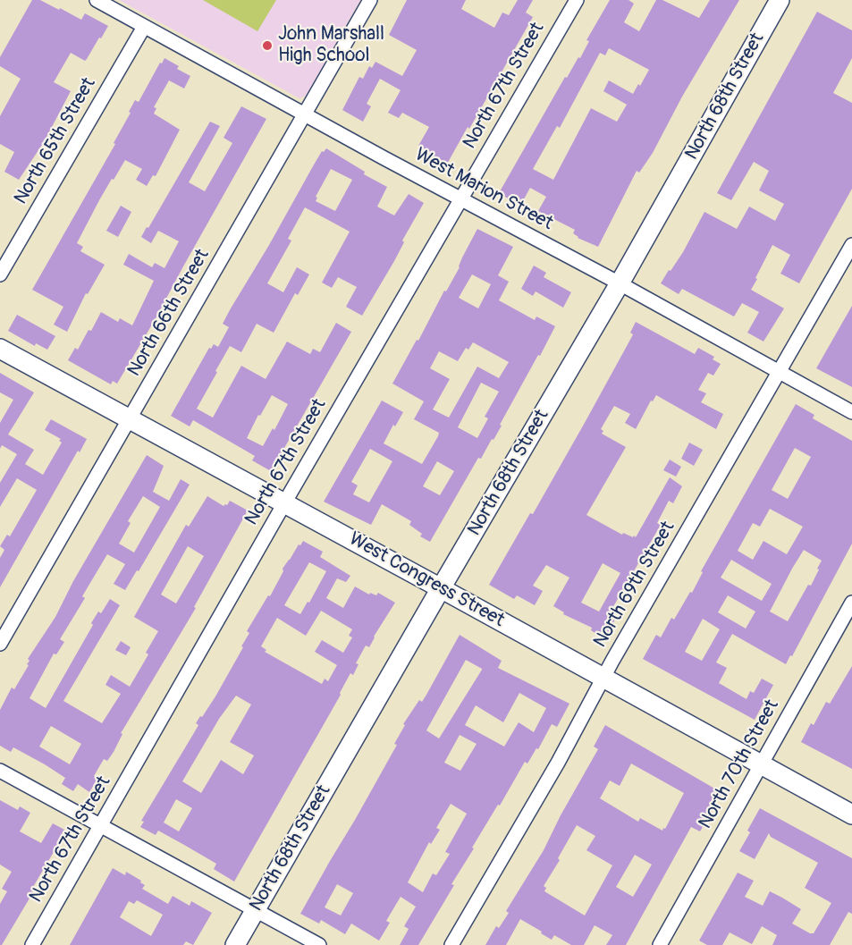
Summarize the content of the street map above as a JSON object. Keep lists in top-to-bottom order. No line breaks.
{"streets":{"street":["North 67th Street","North 68th Street","North 65th Street","West Marion Street","North 66th Street","West Congress Street","North 69th Street","North 70th Street"]},"crossings":[["North 67th Street","West Marion Street"],["North 67th Street","West Congress Street"],["North 68th Street","West Marion Street"],["North 68th Street","West Congress Street"],["North 65th Street","West Marion Street"],["West Marion Street","North 66th Street"],["West Marion Street","North 69th Street"],["North 66th Street","West Congress Street"],["West Congress Street","North 69th Street"],["West Congress Street","North 70th Street"]],"places":["John Marshall High School"]}
